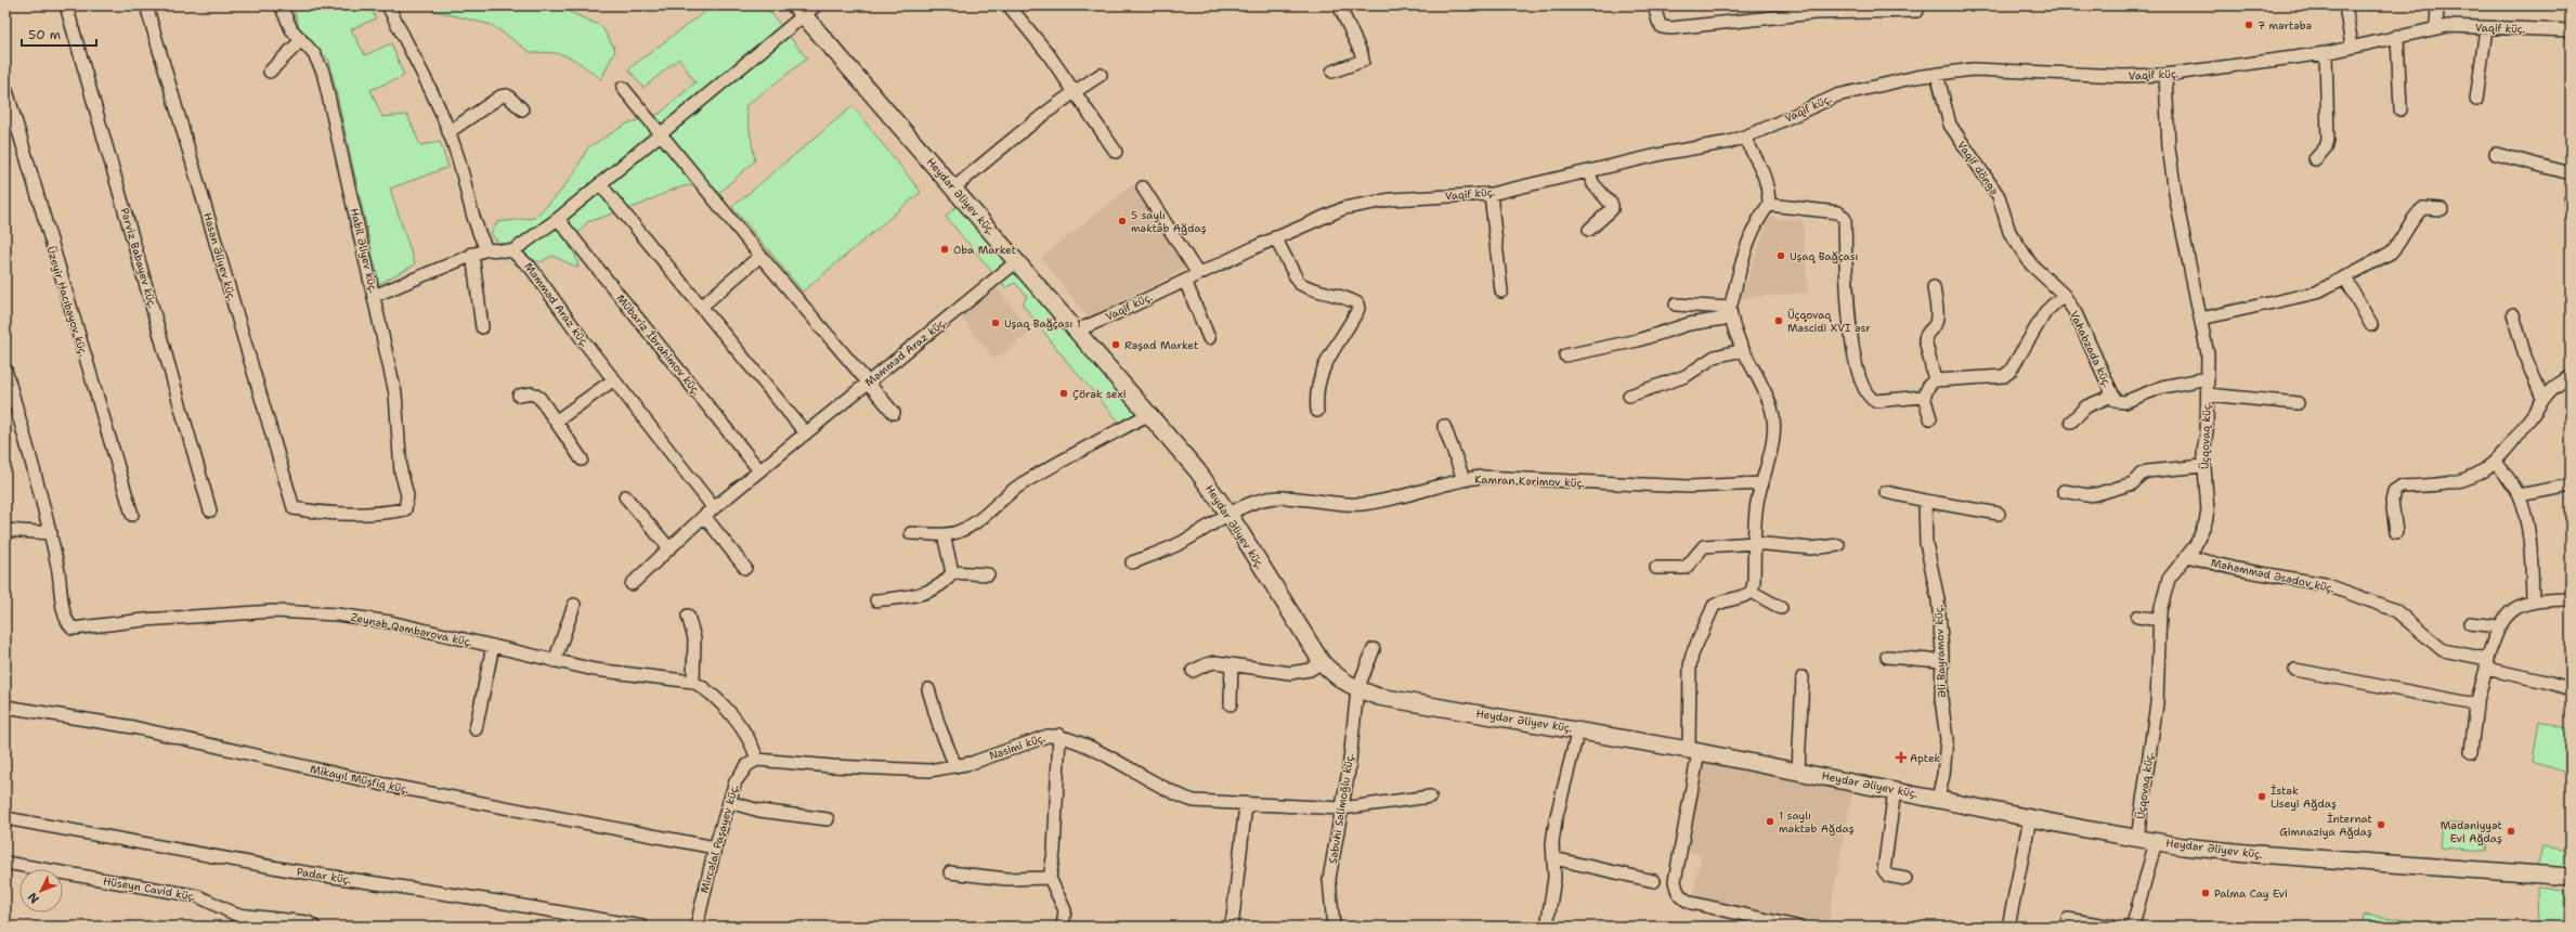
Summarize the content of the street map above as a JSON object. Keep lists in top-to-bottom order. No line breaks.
{"streets":{"main road":["Heydər Əliyev küç."],"street":["Vaqif küç.","Vaqif döngə","Habil Əliyev küç.","Həsən Əliyev küç.","Pərviz Babayev küç.","Üzeyir Hacıbəyov küç.","Məmməd Araz küç.","Mübariz İbrahimov küç.","Vahabzadə küç.","Üçqovaq küç.","Kamran Kərimov küç.","Məhəmməd Əsədov küç.","Zeynəb Qəmbərova küç.","Əli Bayramov küç.","Nəsimi küç.","Mikayıl Müşfiq küç.","Səbuhi Səlimoğlu küç.","Mircəlal Paşayev küç.","Padar küç.","Hüseyn Cavid küç."]},"crossings":[["Vaqif küç.","Vaqif döngə"],["Vaqif küç.","Heydər Əliyev küç."],["Vaqif küç.","Üçqovaq küç."],["Vaqif döngə","Vahabzadə küç."],["Heydər Əliyev küç.","Məmməd Araz küç."],["Heydər Əliyev küç.","Üçqovaq küç."],["Heydər Əliyev küç.","Kamran Kərimov küç."],["Heydər Əliyev küç.","Əli Bayramov küç."],["Heydər Əliyev küç.","Səbuhi Səlimoğlu küç."],["Habil Əliyev küç.","Həsən Əliyev küç."],["Məmməd Araz küç.","Mübariz İbrahimov küç."],["Vahabzadə küç.","Üçqovaq küç."],["Üçqovaq küç.","Məhəmməd Əsədov küç."],["Zeynəb Qəmbərova küç.","Nəsimi küç."],["Zeynəb Qəmbərova küç.","Mircəlal Paşayev küç."],["Nəsimi küç.","Səbuhi Səlimoğlu küç."],["Nəsimi küç.","Mircəlal Paşayev küç."],["Mikayıl Müşfiq küç.","Mircəlal Paşayev küç."]],"places":{"other":["7 mərtəbə","5 saylı məktəb Ağdaş","Oba Market","Uşaq Bağçası","Üçqovaq Məscidi XVI əsr","Uşaq Bağçası 1","Rəşad Market","Çörək sexi","İstək Liseyi Ağdaş","1 saylı məktəb Ağdaş","İnternat Gimnaziya Ağdaş","Mədəniyyət Evi Ağdaş","Palma Cay Evi"],"health":["Aptek"]},"scale_bar":"50 m","north":"bottom left"}
